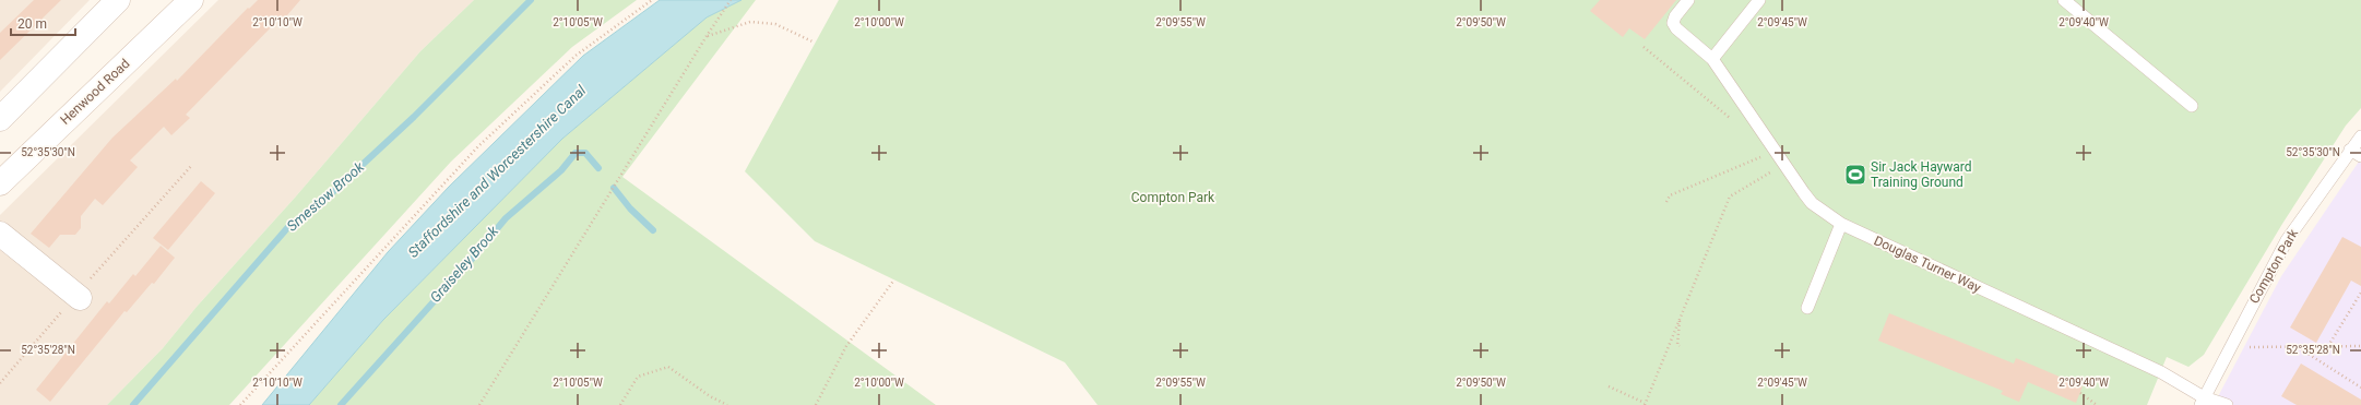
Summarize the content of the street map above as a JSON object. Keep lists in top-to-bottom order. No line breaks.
{"streets":{"street":["Henwood Road"],"lane":["Douglas Turner Way","Compton Park"]},"crossings":[["Douglas Turner Way","Compton Park"]],"water":["Staffordshire and Worcestershire Canal","Smestow Brook","Graiseley Brook"],"parks":["Compton Park"],"places":{"sports":["Sir Jack Hayward Training Ground"]},"scale_bar":"20 m","coordinates":["2°10'10\"W","2°10'05\"W","2°10'00\"W","2°09'55\"W","2°09'50\"W","2°09'45\"W","2°09'40\"W","52°35'30\"N","52°35'28\"N"]}
